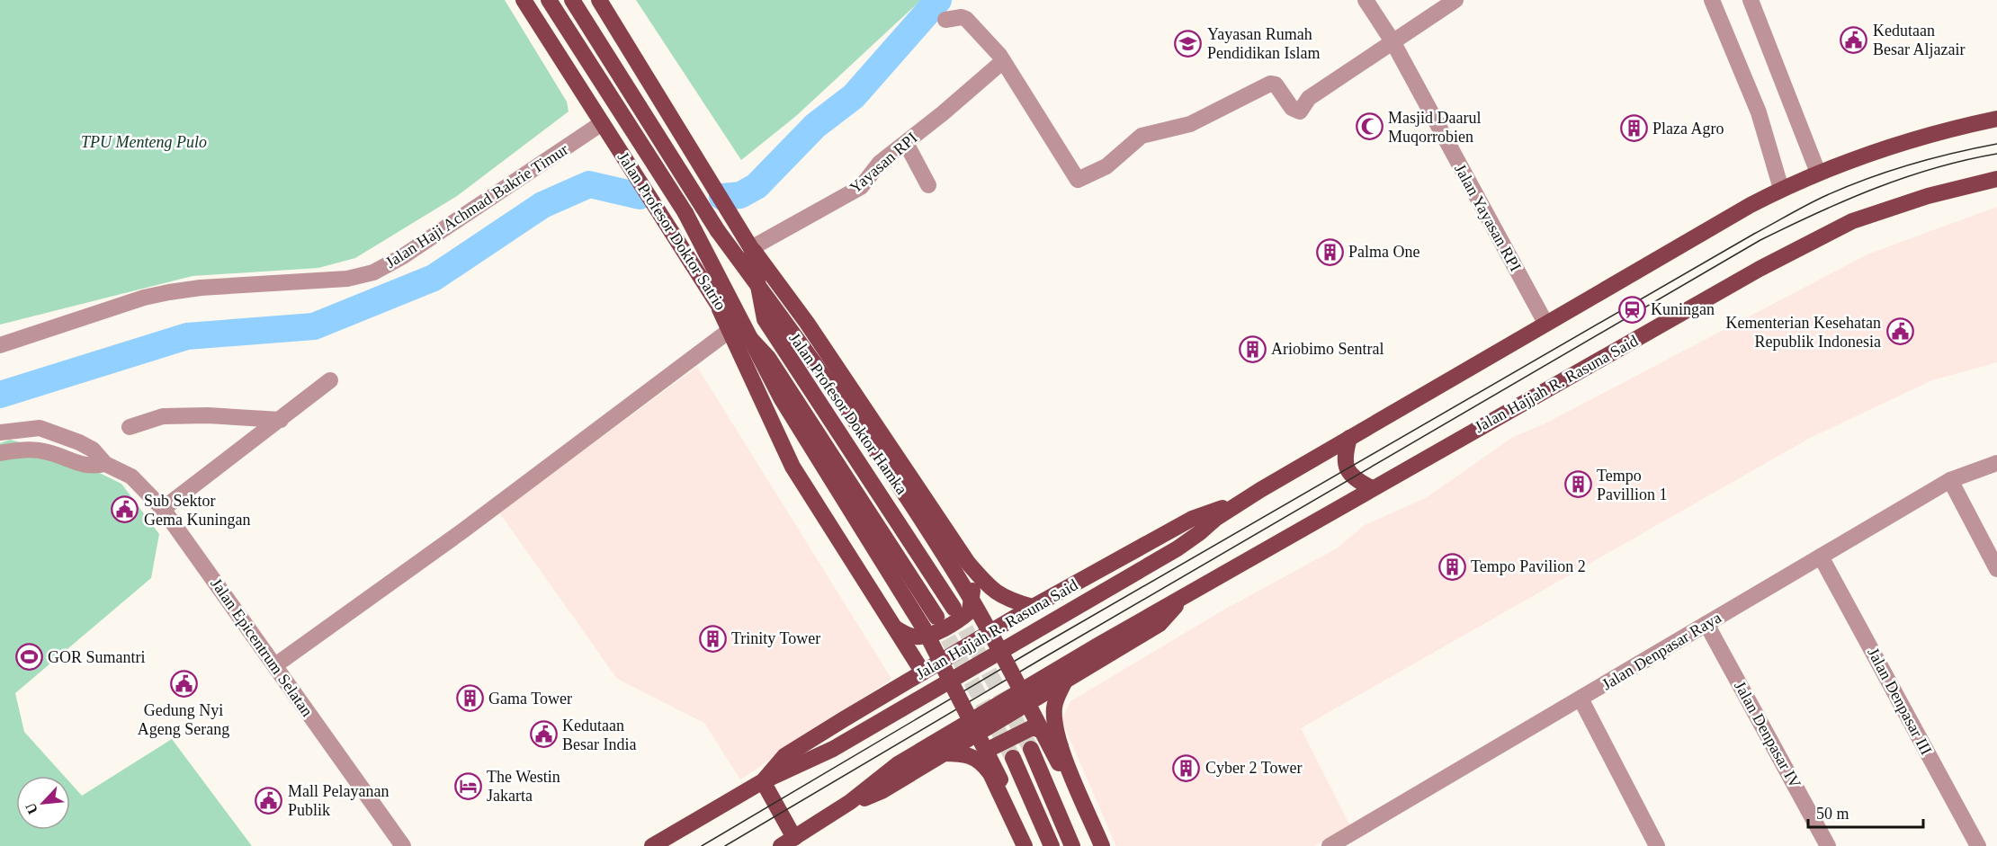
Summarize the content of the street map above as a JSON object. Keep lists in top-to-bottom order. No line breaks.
{"streets":{"main road":["Jalan Profesor Doktor Satrio","Jalan Hajjah R. Rasuna Said","Jalan Profesor Doktor Hamka"],"street":["Yayasan RPI","Jalan Haji Achmad Bakrie Timur","Jalan Yayasan RPI","Jalan Epicentrum Selatan","Jalan Denpasar Raya","Jalan Denpasar III","Jalan Denpasar IV"]},"crossings":[["Jalan Haji Achmad Bakrie Timur","Jalan Profesor Doktor Satrio"],["Jalan Yayasan RPI","Jalan Hajjah R. Rasuna Said"],["Jalan Denpasar Raya","Jalan Denpasar III"],["Jalan Denpasar Raya","Jalan Denpasar IV"]],"parks":["TPU Menteng Pulo"],"places":{"public building":["Kedutaan Besar Aljazair","Kementerian Kesehatan Republik Indonesia","Sub Sektor Gema Kuningan","Gedung Nyi Ageng Serang","Kedutaan Besar India","Mall Pelayanan Publik"],"school or university":["Yayasan Rumah Pendidikan Islam"],"mosque":["Masjid Daarul Muqorrobien"],"building":["Plaza Agro","Palma One","Ariobimo Sentral","Tempo Pavillion 1","Tempo Pavilion 2","Trinity Tower","Gama Tower","Cyber 2 Tower"],"station":["Kuningan"],"sports":["GOR Sumantri"],"hotel":["The Westin Jakarta"]},"scale_bar":"50 m","north":"bottom left"}
